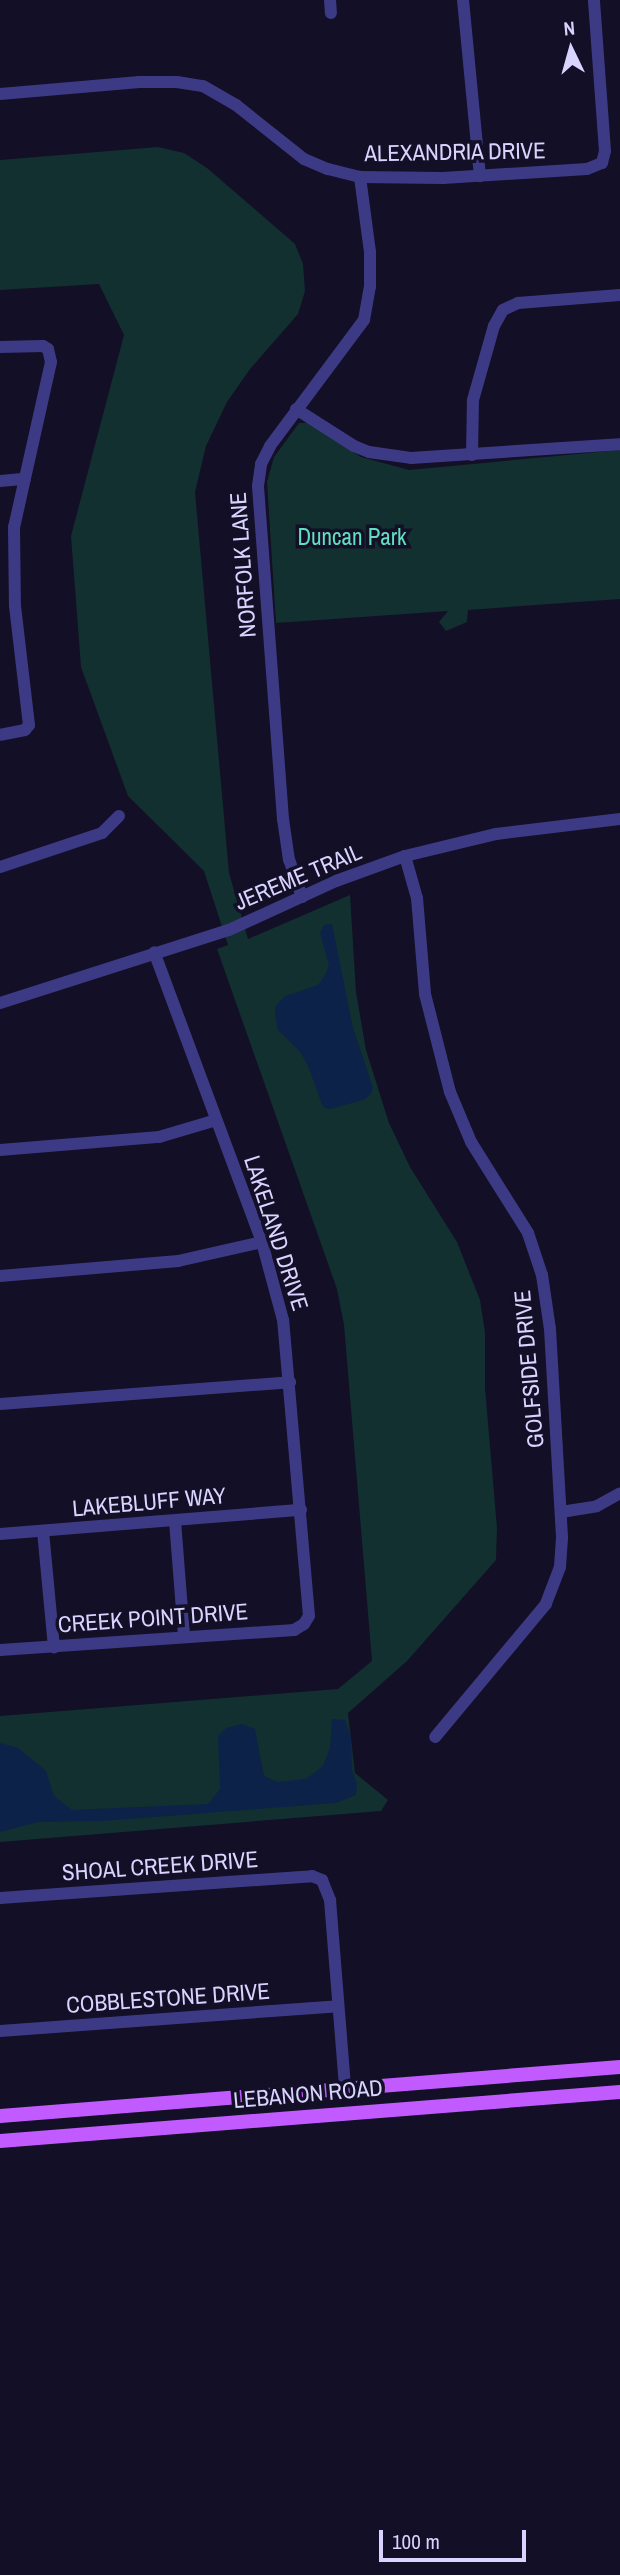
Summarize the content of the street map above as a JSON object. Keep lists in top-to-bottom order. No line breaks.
{"streets":{"main road":["LEBANON ROAD"],"street":["ALEXANDRIA DRIVE","NORFOLK LANE","JEREME TRAIL","LAKELAND DRIVE","GOLFSIDE DRIVE","LAKEBLUFF WAY","CREEK POINT DRIVE","SHOAL CREEK DRIVE","COBBLESTONE DRIVE"]},"crossings":[["ALEXANDRIA DRIVE","NORFOLK LANE"],["NORFOLK LANE","JEREME TRAIL"],["JEREME TRAIL","LAKELAND DRIVE"],["JEREME TRAIL","GOLFSIDE DRIVE"],["LAKELAND DRIVE","LAKEBLUFF WAY"],["LAKELAND DRIVE","CREEK POINT DRIVE"],["SHOAL CREEK DRIVE","COBBLESTONE DRIVE"]],"parks":["Duncan Park"],"scale_bar":"100 m","north":"top"}
